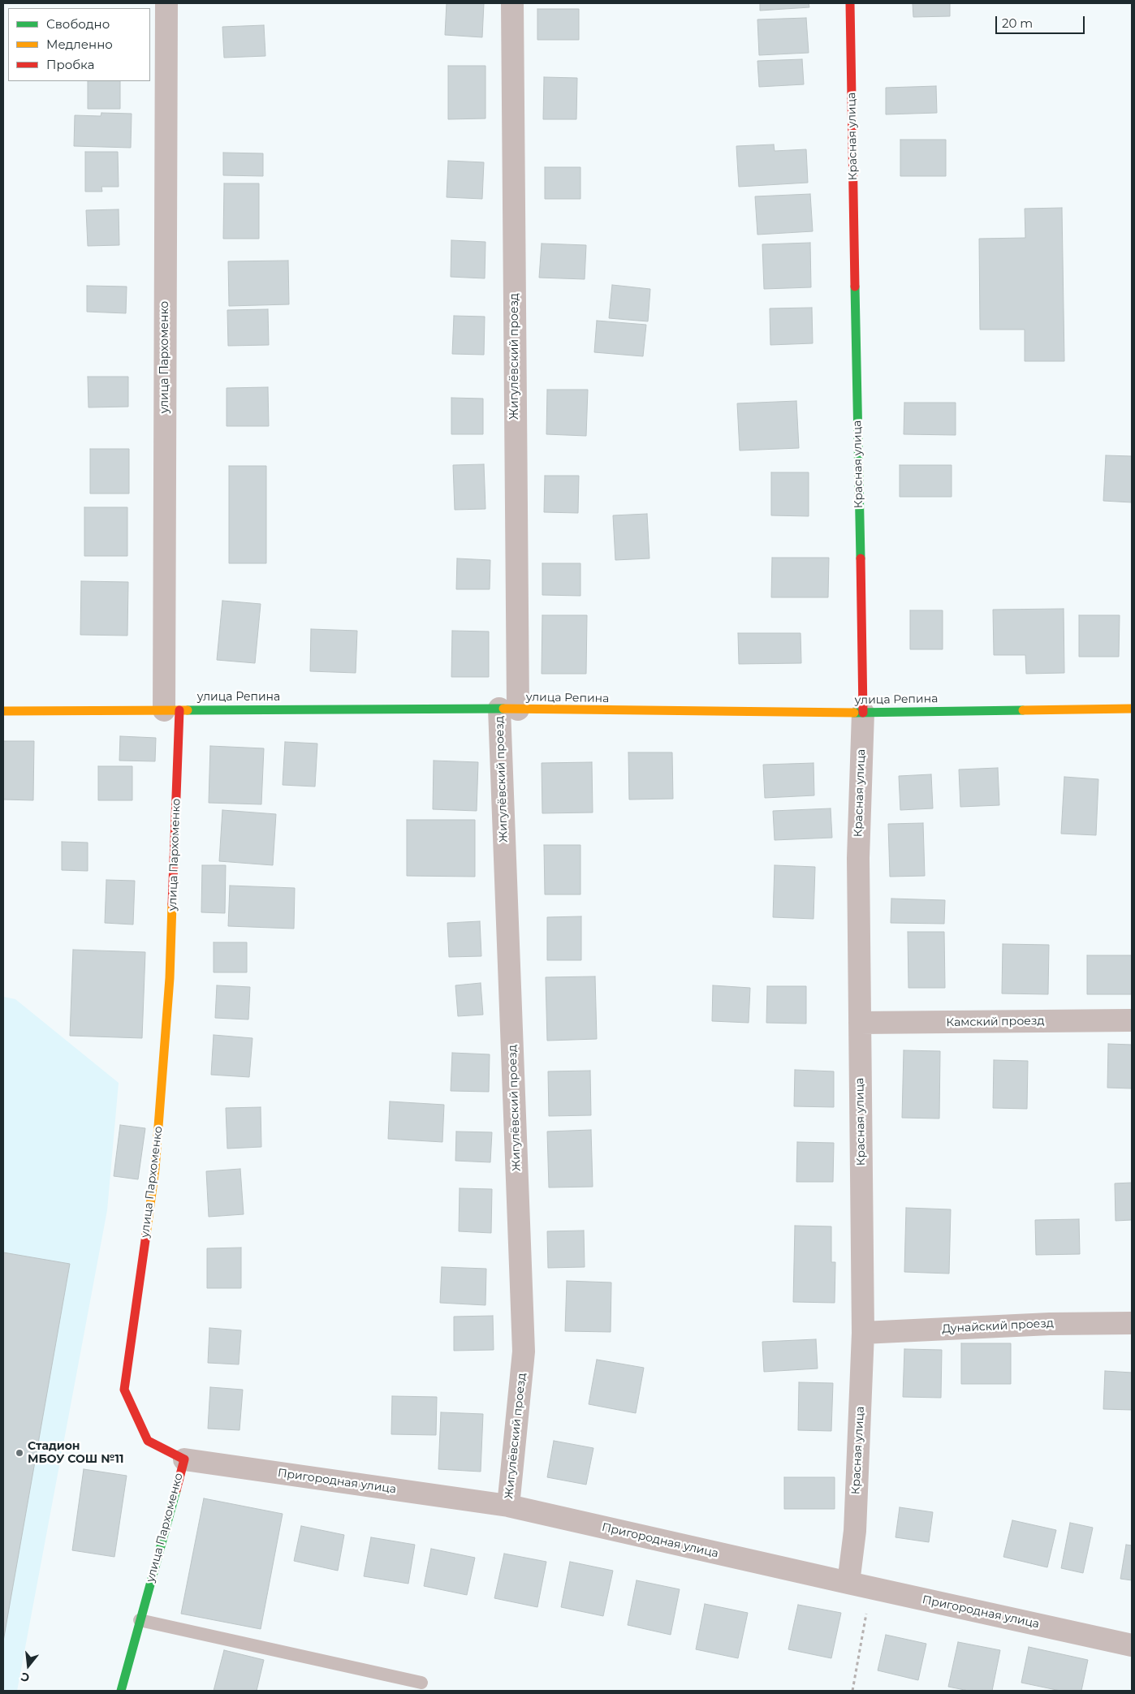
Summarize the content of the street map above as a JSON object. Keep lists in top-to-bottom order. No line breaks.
{"streets":{"street":["Красная улица","Жигулёвский проезд","улица Пархоменко","улица Репина","Камский проезд","Дунайский проезд","Пригородная улица"]},"crossings":[["Красная улица","улица Репина"],["Красная улица","Камский проезд"],["Красная улица","Дунайский проезд"],["Красная улица","Пригородная улица"],["Жигулёвский проезд","улица Репина"],["Жигулёвский проезд","Пригородная улица"],["улица Пархоменко","улица Репина"],["улица Пархоменко","Пригородная улица"]],"places":["Стадион МБОУ СОШ №11"],"legend":["Свободно","Медленно","Пробка"],"scale_bar":"20 m","north":"bottom"}
